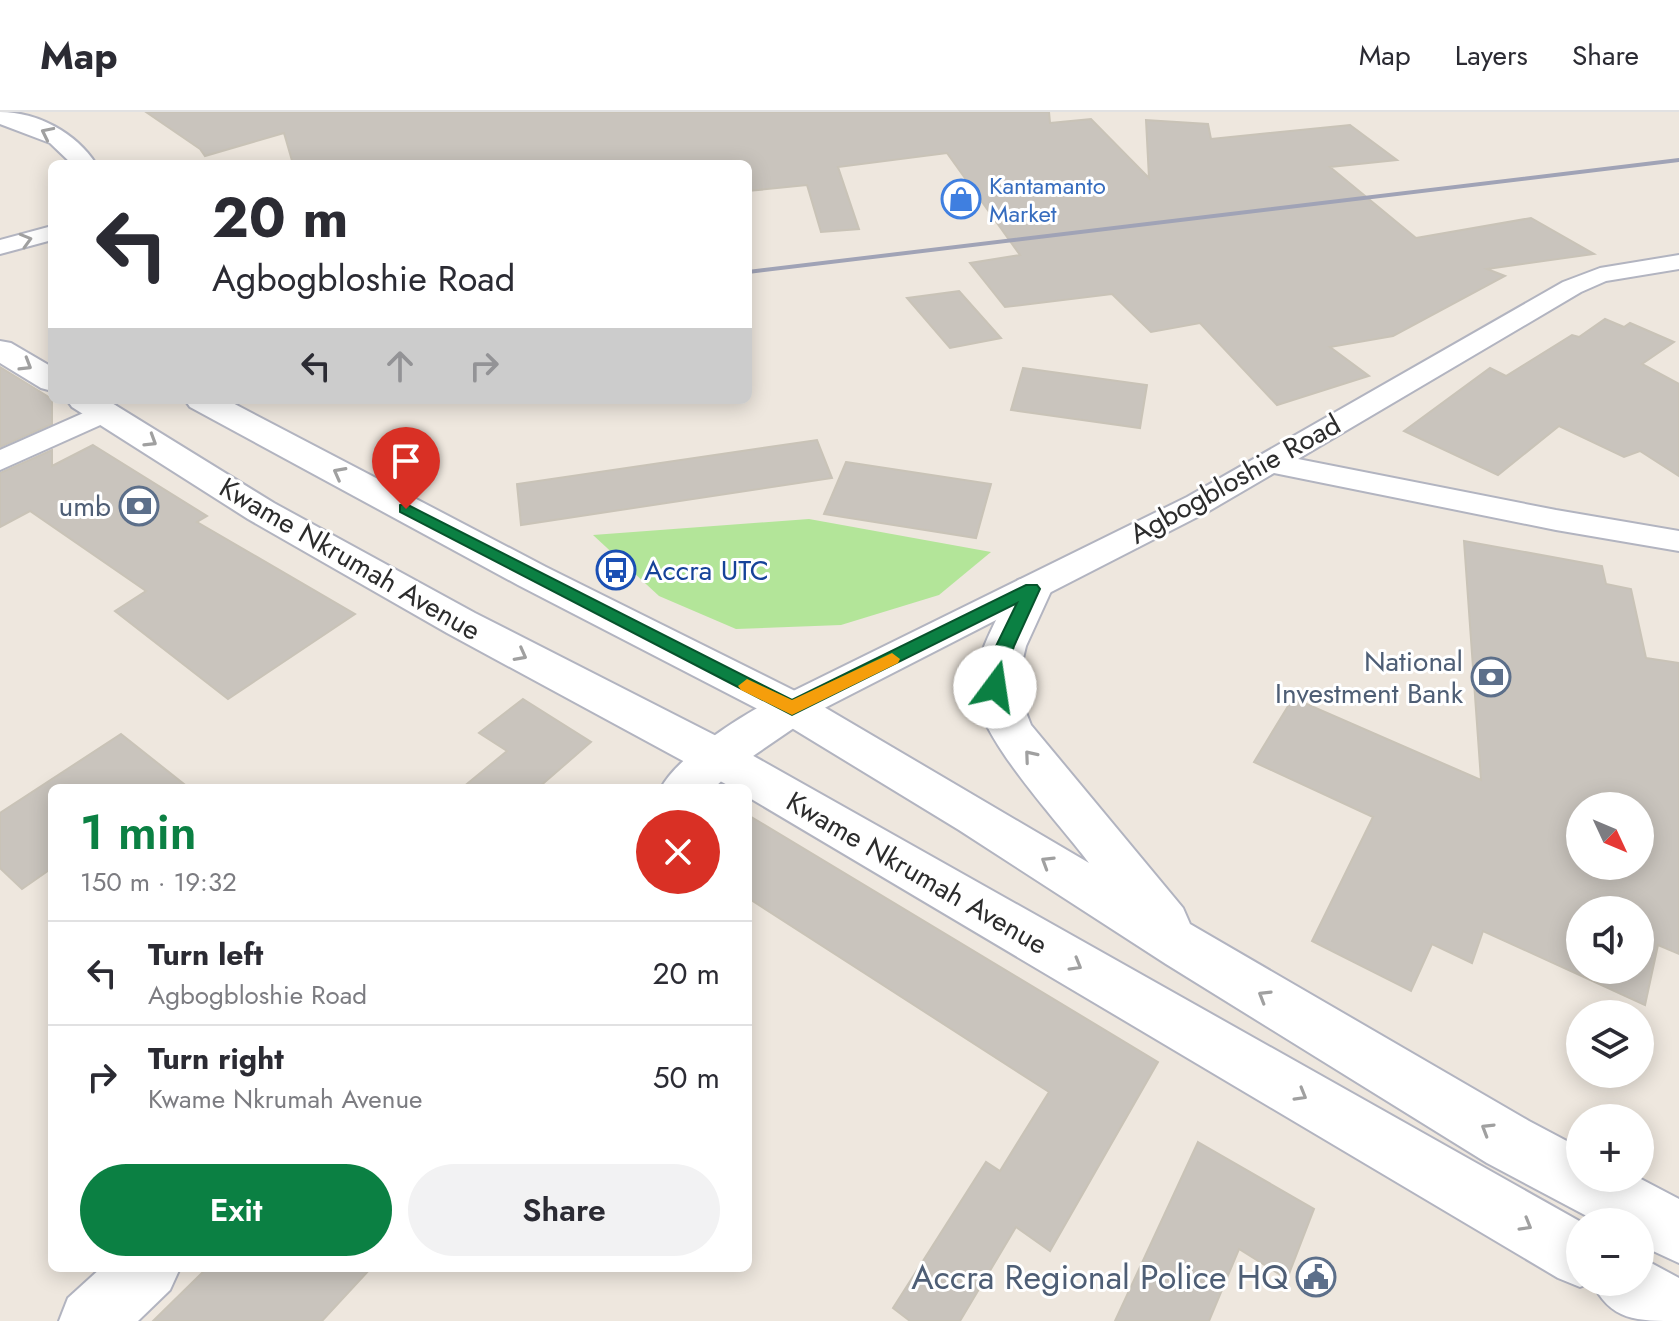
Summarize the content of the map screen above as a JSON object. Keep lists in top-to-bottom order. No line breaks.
{"streets":{"main road":["Kwame Nkrumah Avenue"],"street":["Agbogbloshie Road"]},"places":{"shop":["Kantamanto Market"],"bank":["umb","National Investment Bank"],"bus stop":["Accra UTC"],"public building":["Accra Regional Police HQ"]},"north":"bottom right","page":{"header":"Map","nav":["Map","Layers","Share"],"turn":["20 m","Agbogbloshie Road"],"heading":["1 min","150 m · 19:32"],"map_buttons":["+","−"],"list":[{"name":"Turn left","note":"Agbogbloshie Road","value":"20 m"},{"name":"Turn right","note":"Kwame Nkrumah Avenue","value":"50 m"}],"buttons":["Exit","Share"]}}
